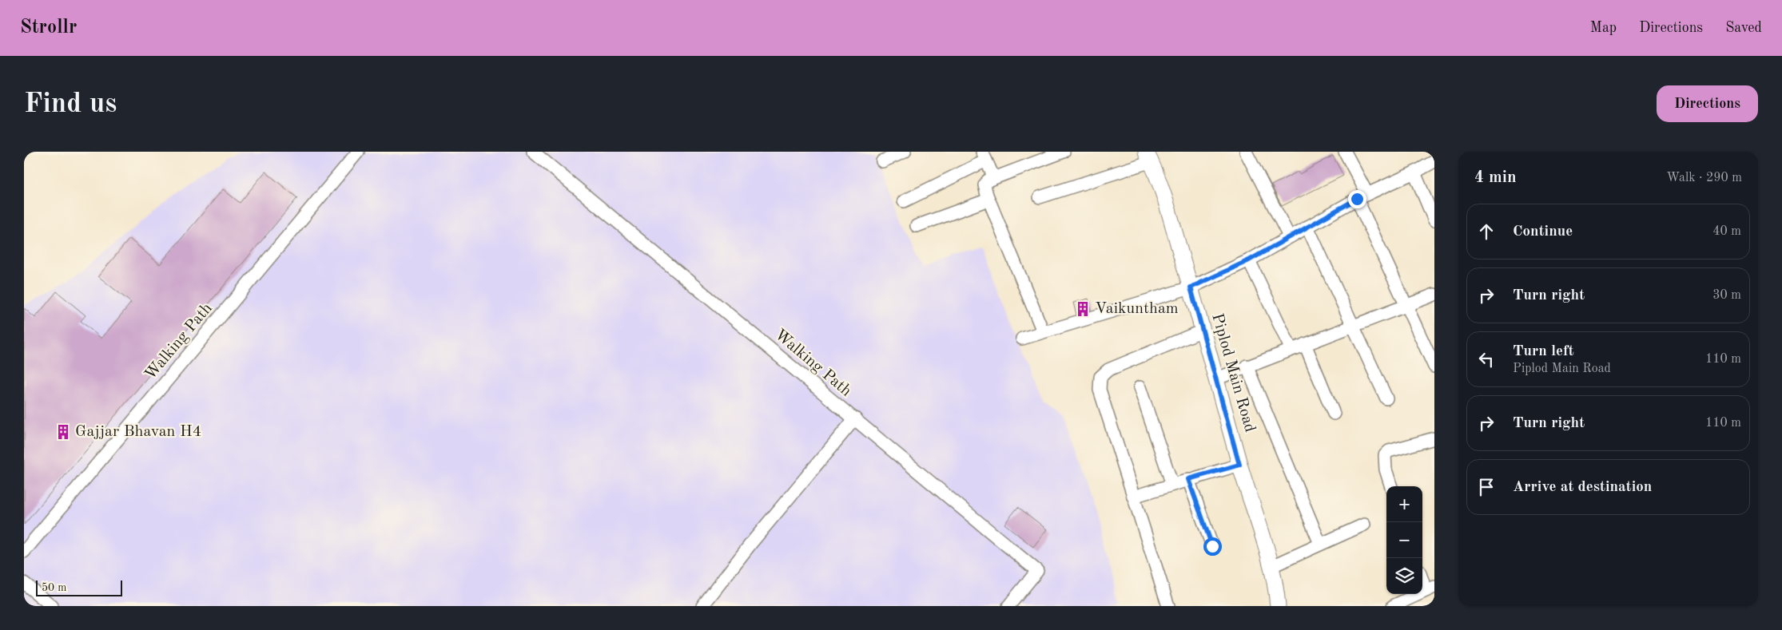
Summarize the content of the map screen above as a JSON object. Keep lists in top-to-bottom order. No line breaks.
{"streets":{"street":["Walking Path","Piplod Main Road"]},"places":{"building":["Vaikuntham","Gajjar Bhavan H4"]},"scale_bar":"50 m","page":{"header":"Strollr","nav":["Map","Directions","Saved"],"buttons":"Directions","title":"Find us","heading":["4 min","Walk · 290 m"],"list":[["Continue","40 m"],["Turn right","30 m"],["Turn left","Piplod Main Road","110 m"],["Turn right","110 m"],"Arrive at destination"],"map_buttons":["+","−"],"scale":"50 m"}}
